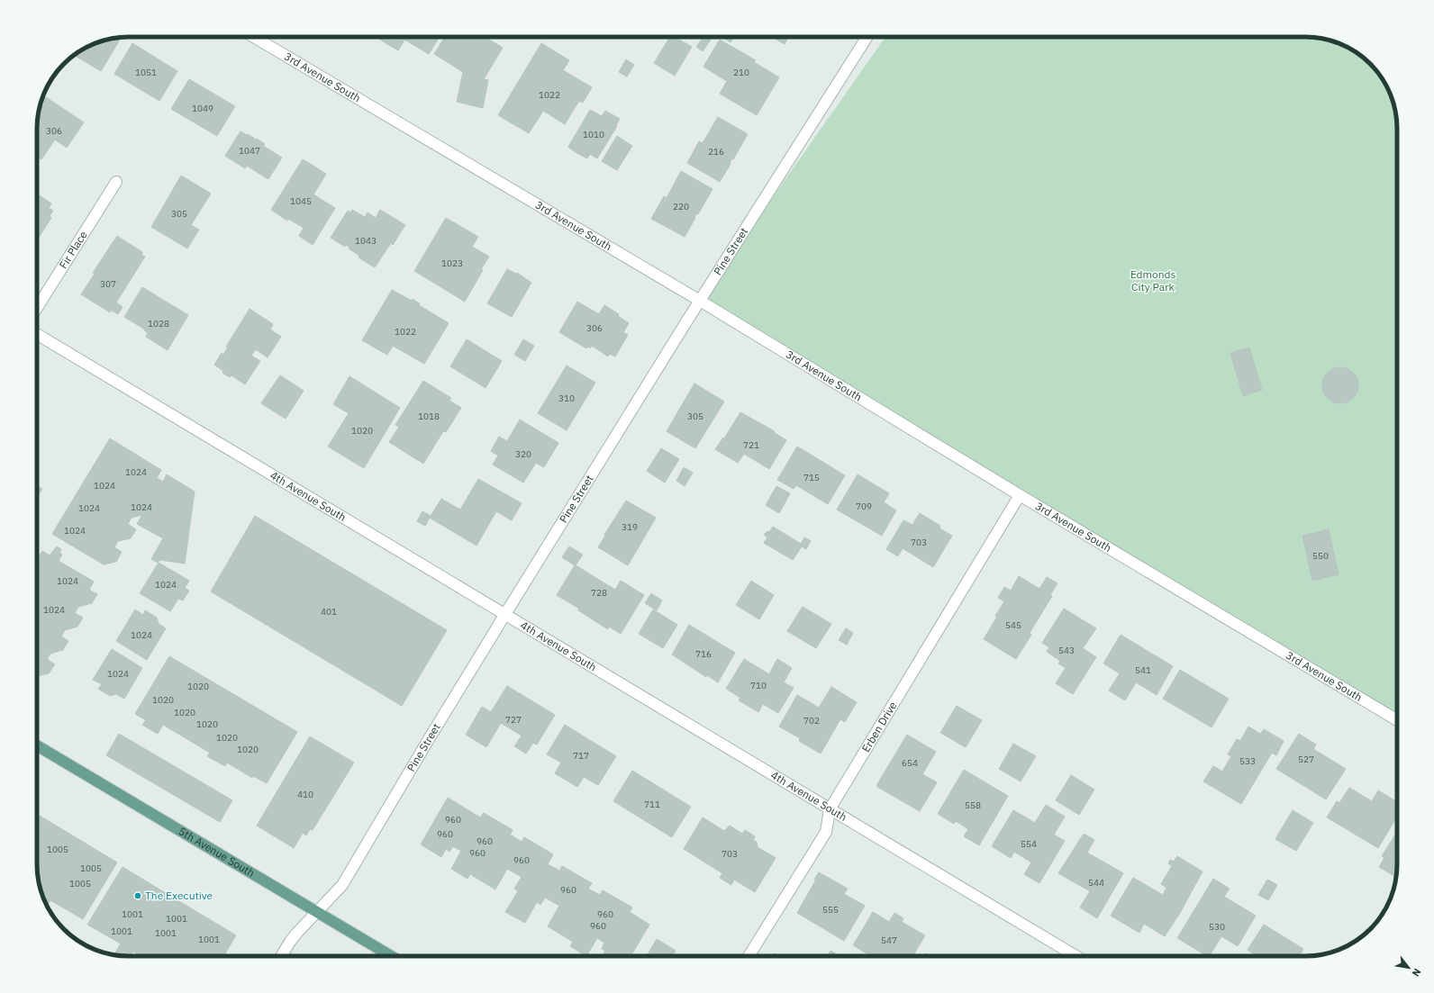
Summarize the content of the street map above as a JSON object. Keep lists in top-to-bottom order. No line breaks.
{"streets":{"main road":["5th Avenue South"],"street":["3rd Avenue South","Fir Place","Pine Street","4th Avenue South","Erben Drive"]},"crossings":[["3rd Avenue South","Pine Street"],["3rd Avenue South","Erben Drive"],["Pine Street","4th Avenue South"],["Pine Street","5th Avenue South"],["4th Avenue South","Erben Drive"]],"parks":["Edmonds City Park"],"places":["The Executive"],"house_numbers":["1051","210","1022","1049","306","1010","1047","216","1045","220","305","1043","1023","307","1028","306","1022","310","1018","305","1020","721","320","1024","715","1024","709","1024","1024","319","1024","703","550","1024","1024","728","1024","401","545","1024","543","716","541","1024","710","1020","1020","1020","727","702","1020","1020","1020","717","527","533","654","410","711","558","960","960","960","554","1005","960","703","960","1005","544","1005","960","555","1001","960","1001","960","530","1001","1001","1001","547"],"north":"bottom right"}
